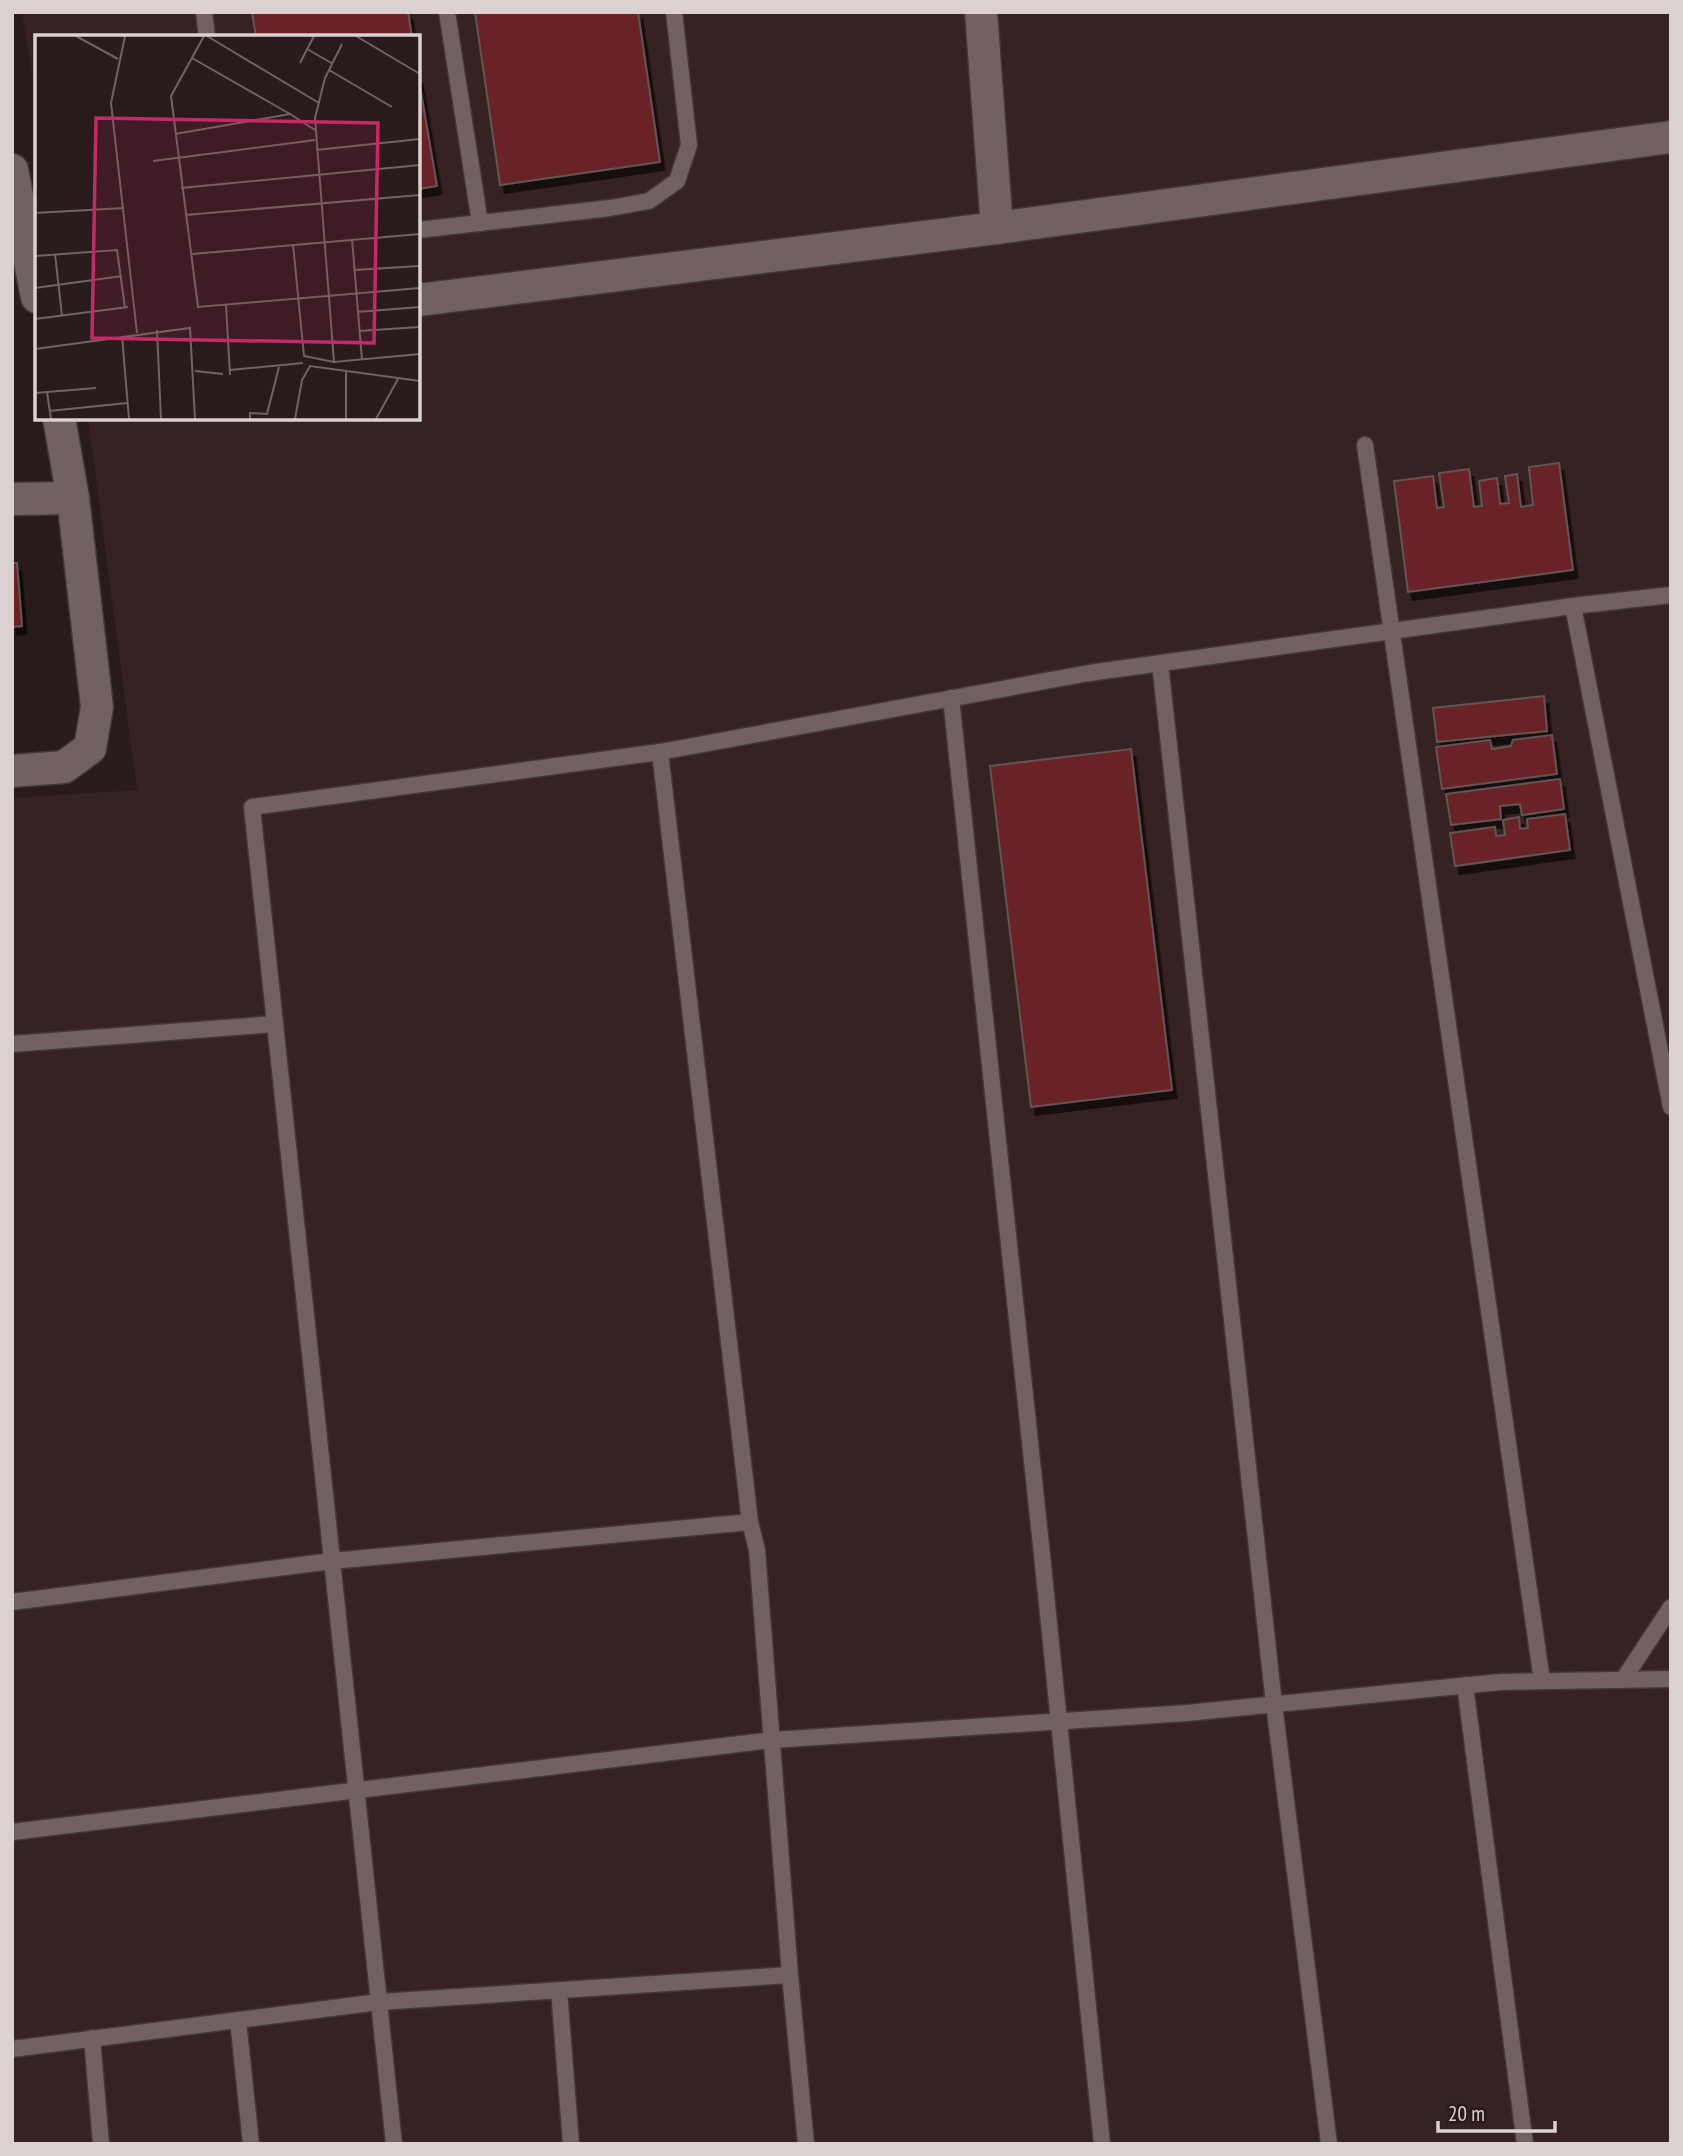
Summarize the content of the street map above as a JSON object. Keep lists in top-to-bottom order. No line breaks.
{"scale_bar":"20 m"}
